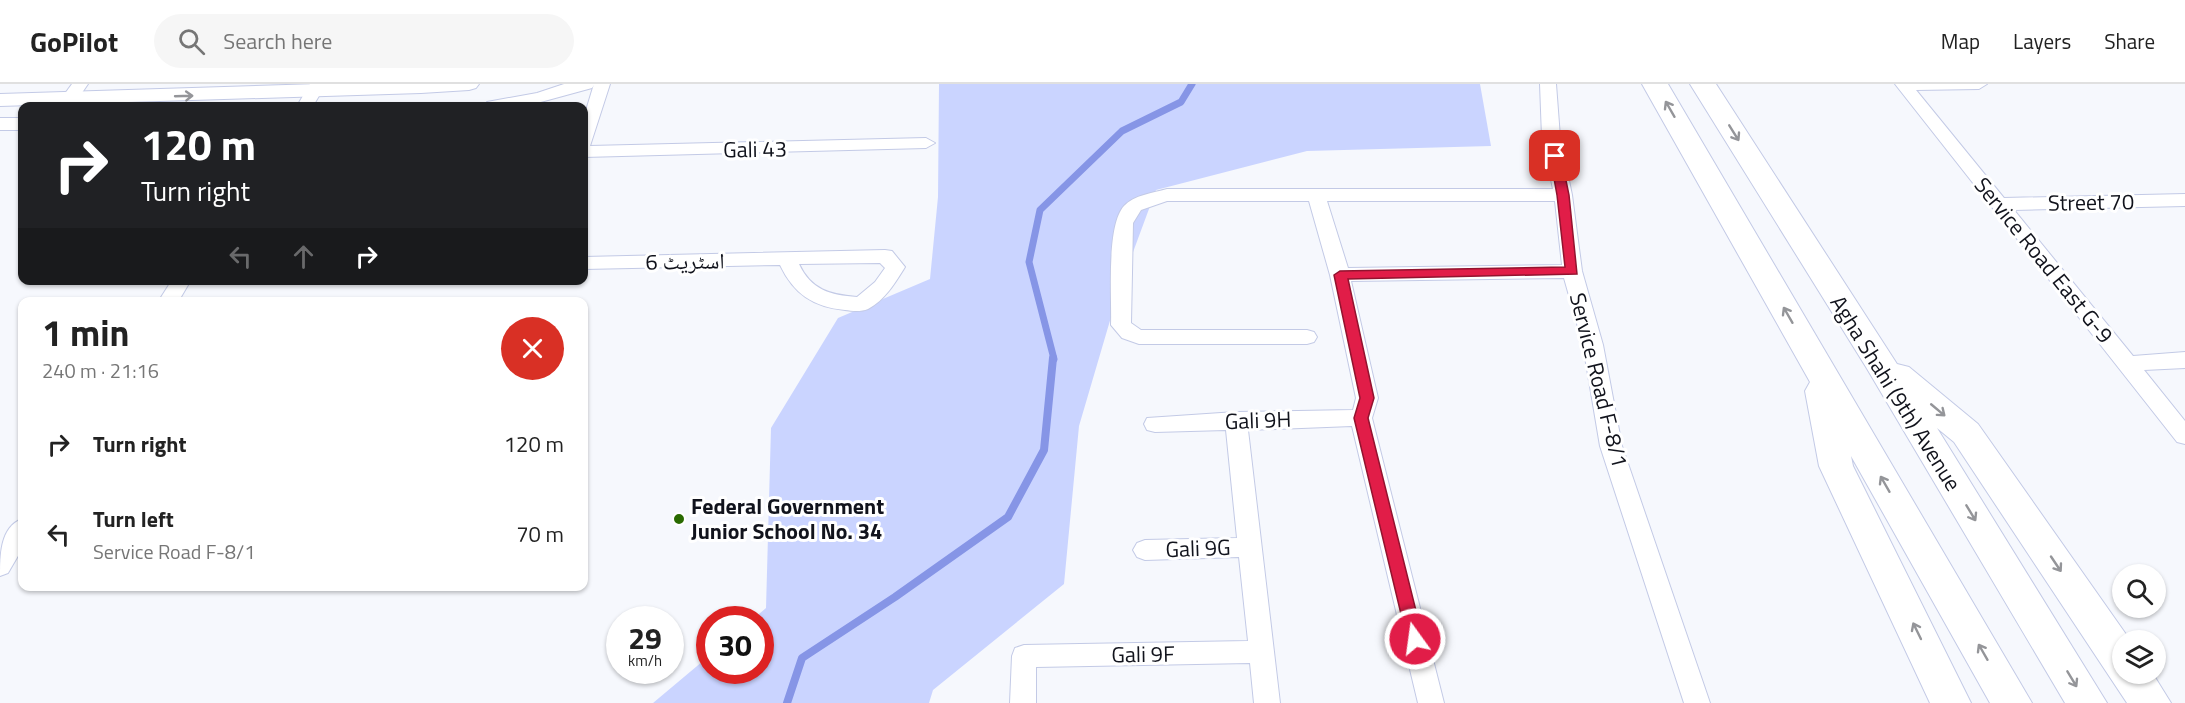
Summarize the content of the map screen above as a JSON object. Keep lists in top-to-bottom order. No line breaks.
{"streets":{"main road":["Agha Shahi (9th) Avenue"],"street":["Gali 43","Street 70","Service Road East G-9","اسٹریٹ 6","Service Road F-8/1","Gali 9H","Gali 9G","Gali 9F"]},"crossings":[["Street 70","Service Road East G-9"]],"places":["Federal Government Junior School No. 34"],"page":{"header":"GoPilot","search":"Search here","nav":["Map","Layers","Share"],"turn":["120 m","Turn right"],"heading":["1 min","240 m · 21:16"],"list":[{"name":"Turn right","value":"120 m"},{"name":"Turn left","note":"Service Road F-8/1","value":"70 m"}],"speed":"29 km/h","limit":"30"}}
